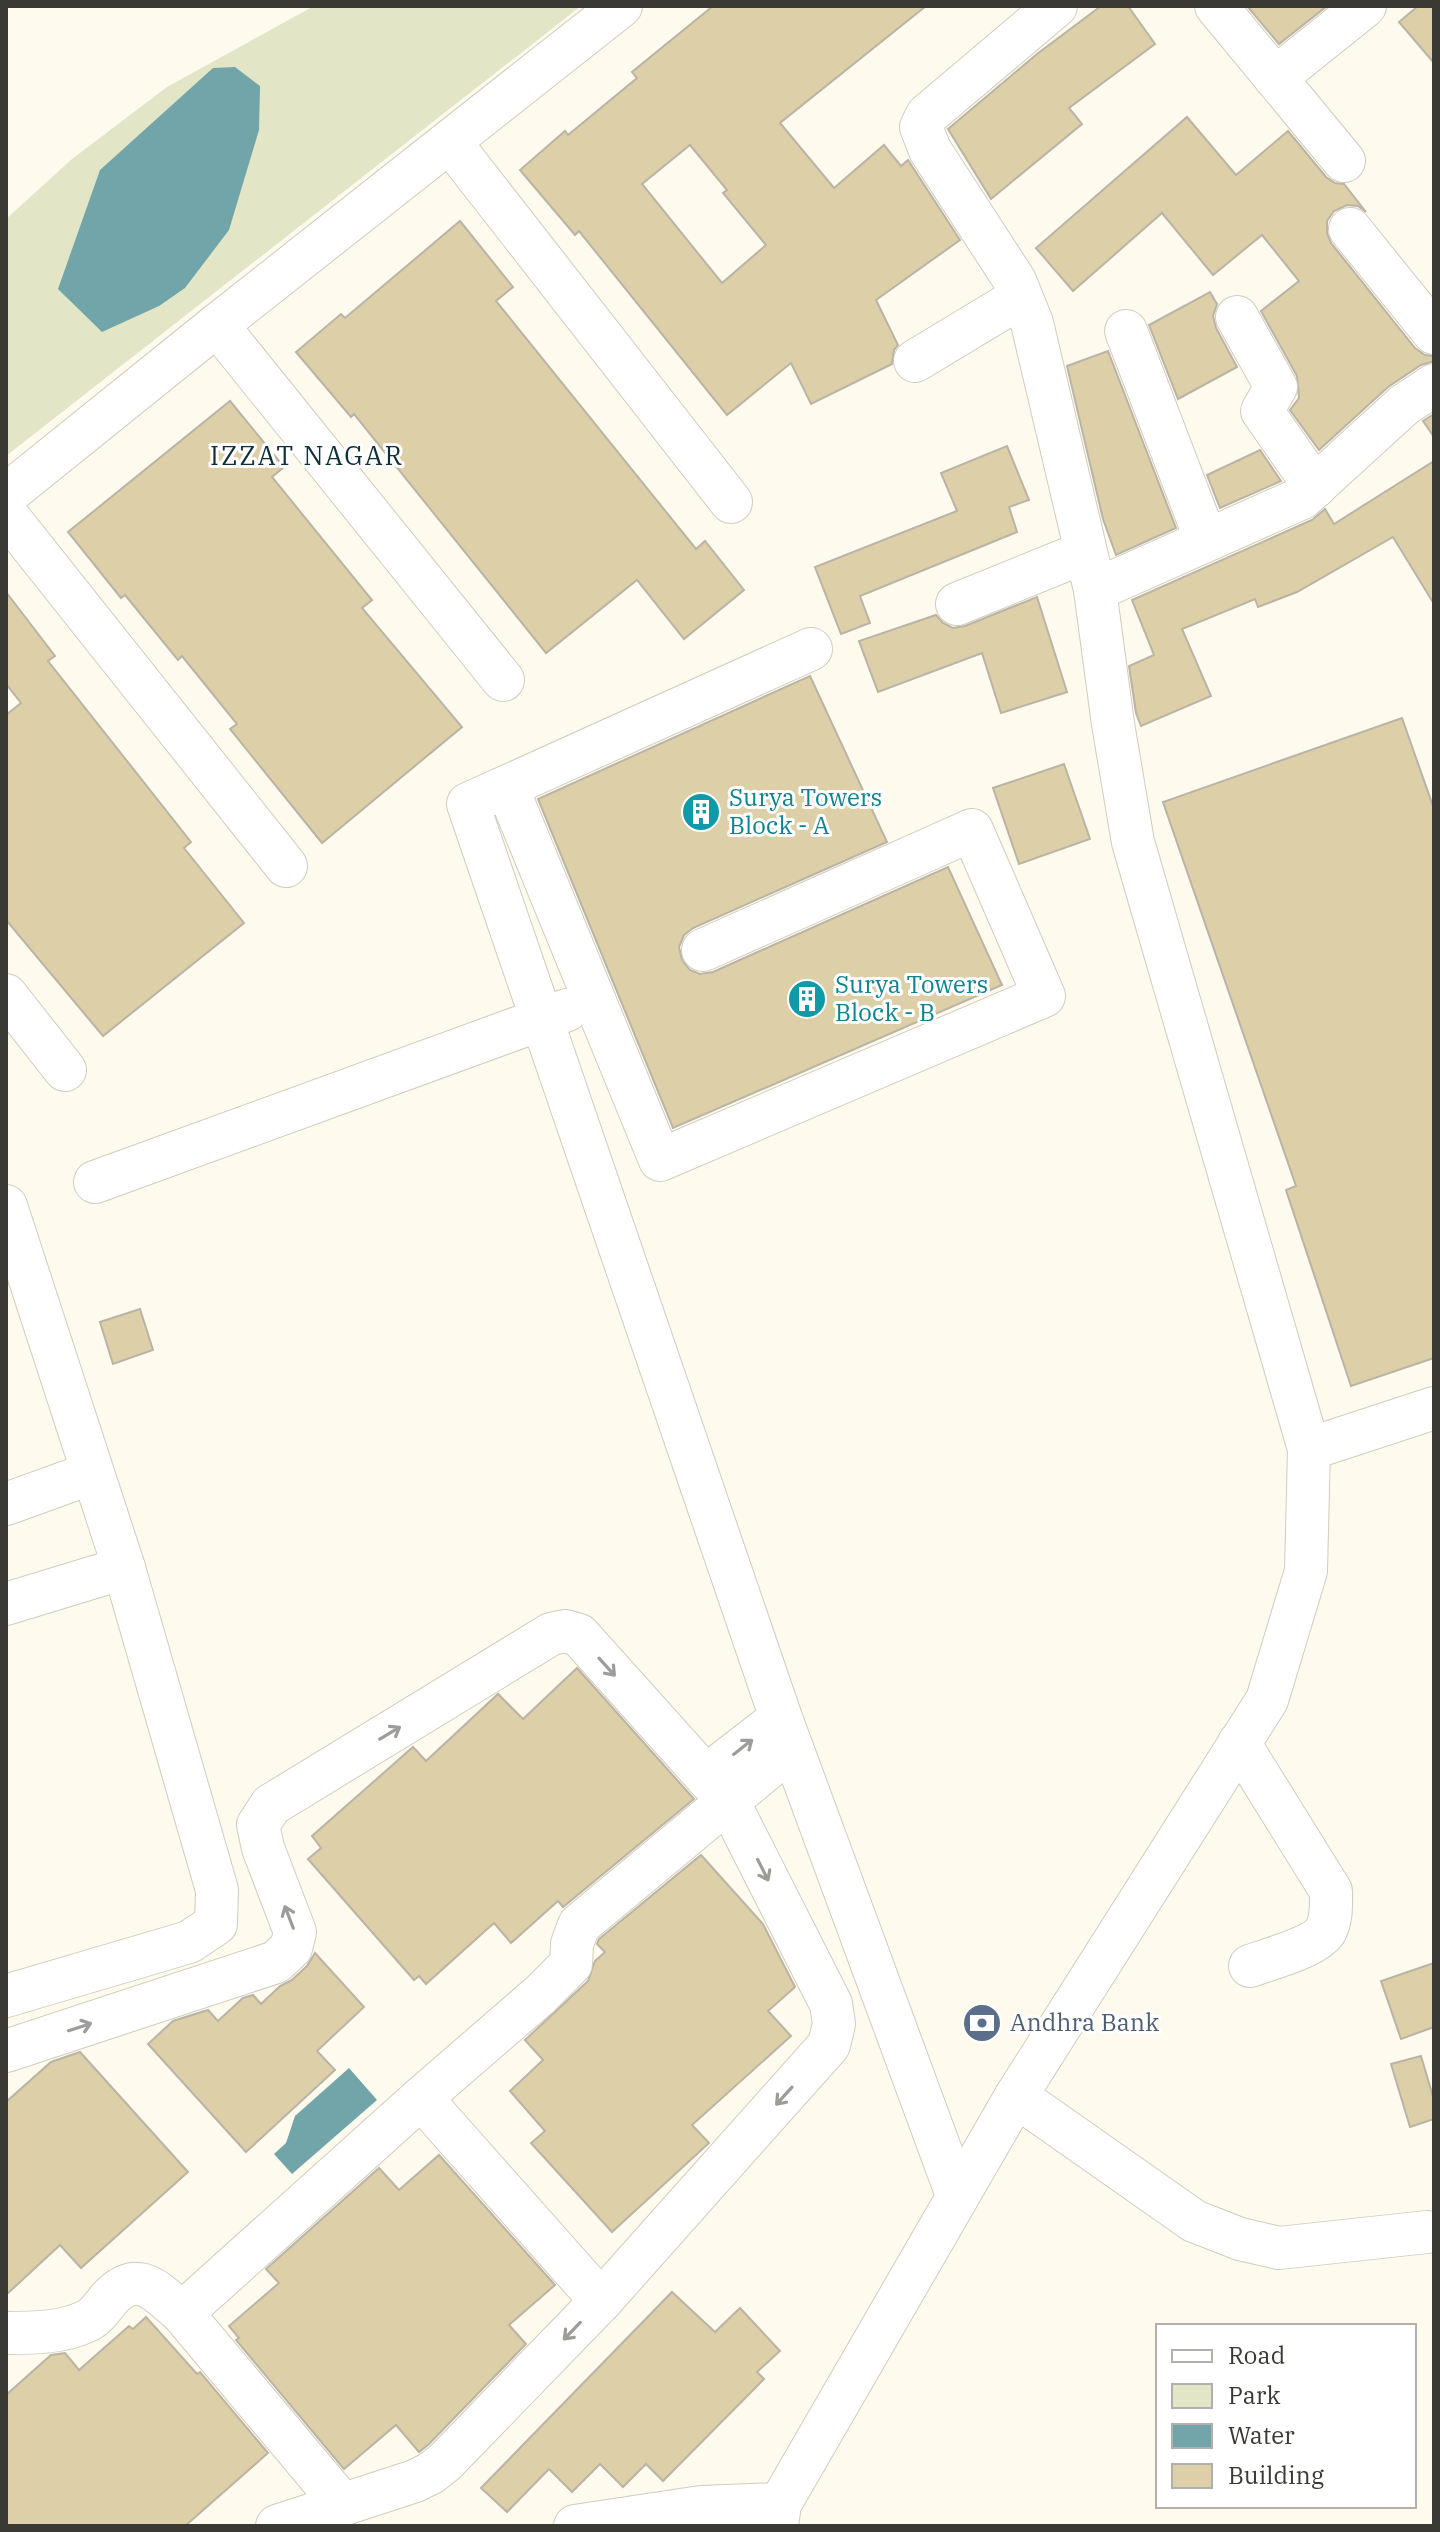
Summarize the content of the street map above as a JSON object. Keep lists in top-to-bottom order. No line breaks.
{"districts":["IZZAT NAGAR"],"places":{"building":["Surya Towers Block - A","Surya Towers Block - B"],"bank":["Andhra Bank"]},"legend":["Road","Park","Water","Building"]}
